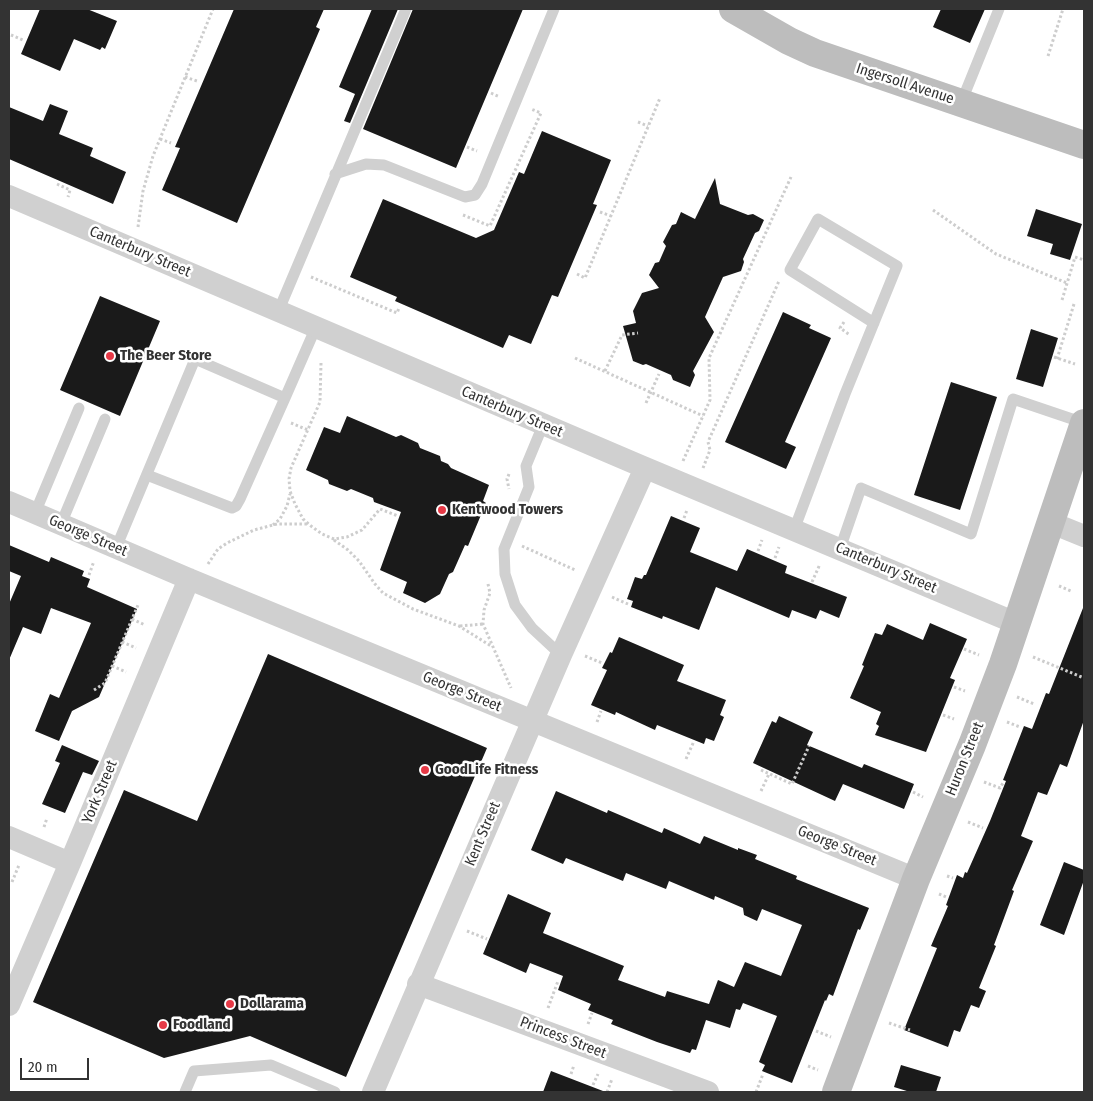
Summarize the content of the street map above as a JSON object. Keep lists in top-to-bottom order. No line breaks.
{"streets":{"main road":["Ingersoll Avenue","Huron Street"],"street":["Canterbury Street","George Street","York Street","Kent Street","Princess Street"]},"crossings":[["Canterbury Street","Huron Street"],["Canterbury Street","Kent Street"],["George Street","Huron Street"],["George Street","York Street"],["George Street","Kent Street"],["Kent Street","Princess Street"]],"places":["The Beer Store","Kentwood Towers","GoodLife Fitness","Dollarama","Foodland"],"scale_bar":"20 m"}
